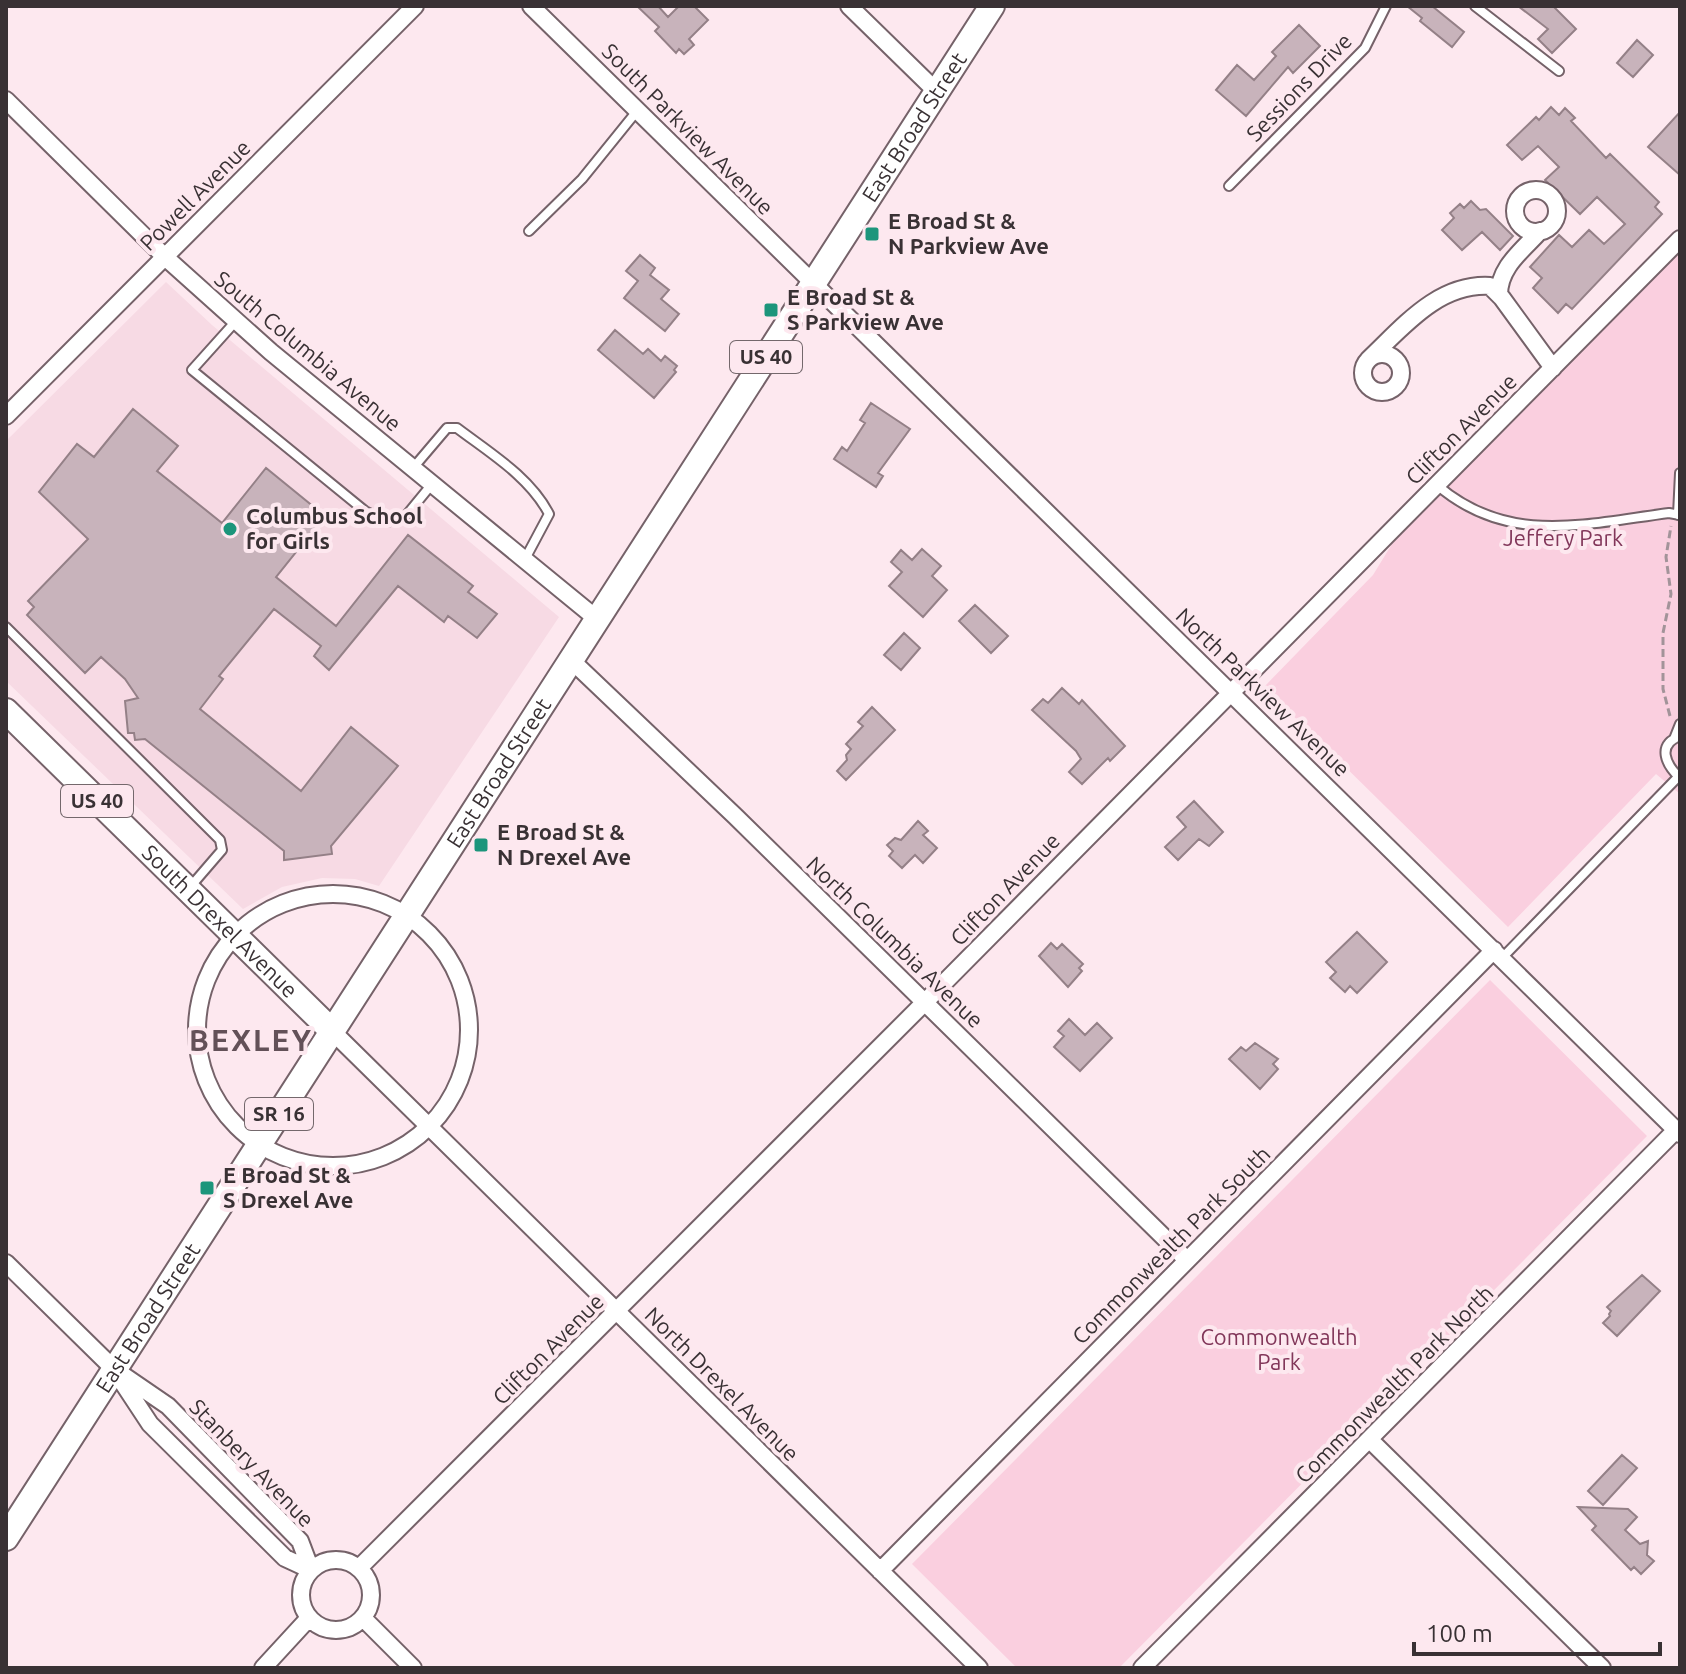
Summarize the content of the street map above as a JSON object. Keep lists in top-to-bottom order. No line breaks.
{"streets":{"main road":["East Broad Street","US 40","South Drexel Avenue","SR 16"],"street":["South Parkview Avenue","Powell Avenue","South Columbia Avenue","Clifton Avenue","North Parkview Avenue","North Columbia Avenue","Commonwealth Park South","North Drexel Avenue","Commonwealth Park North","Stanbery Avenue"],"lane":["Sessions Drive"]},"crossings":[["East Broad Street","South Parkview Avenue"],["East Broad Street","South Columbia Avenue"],["East Broad Street","North Parkview Avenue"],["East Broad Street","South Drexel Avenue"],["East Broad Street","North Columbia Avenue"],["East Broad Street","North Drexel Avenue"],["East Broad Street","Stanbery Avenue"],["South Parkview Avenue","North Parkview Avenue"],["Powell Avenue","South Columbia Avenue"],["Clifton Avenue","North Parkview Avenue"],["Clifton Avenue","North Columbia Avenue"],["Clifton Avenue","North Drexel Avenue"],["Clifton Avenue","Stanbery Avenue"],["North Parkview Avenue","Commonwealth Park South"],["North Parkview Avenue","Commonwealth Park North"],["South Drexel Avenue","North Drexel Avenue"],["North Columbia Avenue","Commonwealth Park South"],["Commonwealth Park South","North Drexel Avenue"]],"districts":["BEXLEY"],"parks":["Jeffery Park","Commonwealth Park"],"places":{"transit":["E Broad St & N Parkview Ave","E Broad St & S Parkview Ave","E Broad St & N Drexel Ave","E Broad St & S Drexel Ave"],"other":["Columbus School for Girls"]},"scale_bar":"100 m"}
